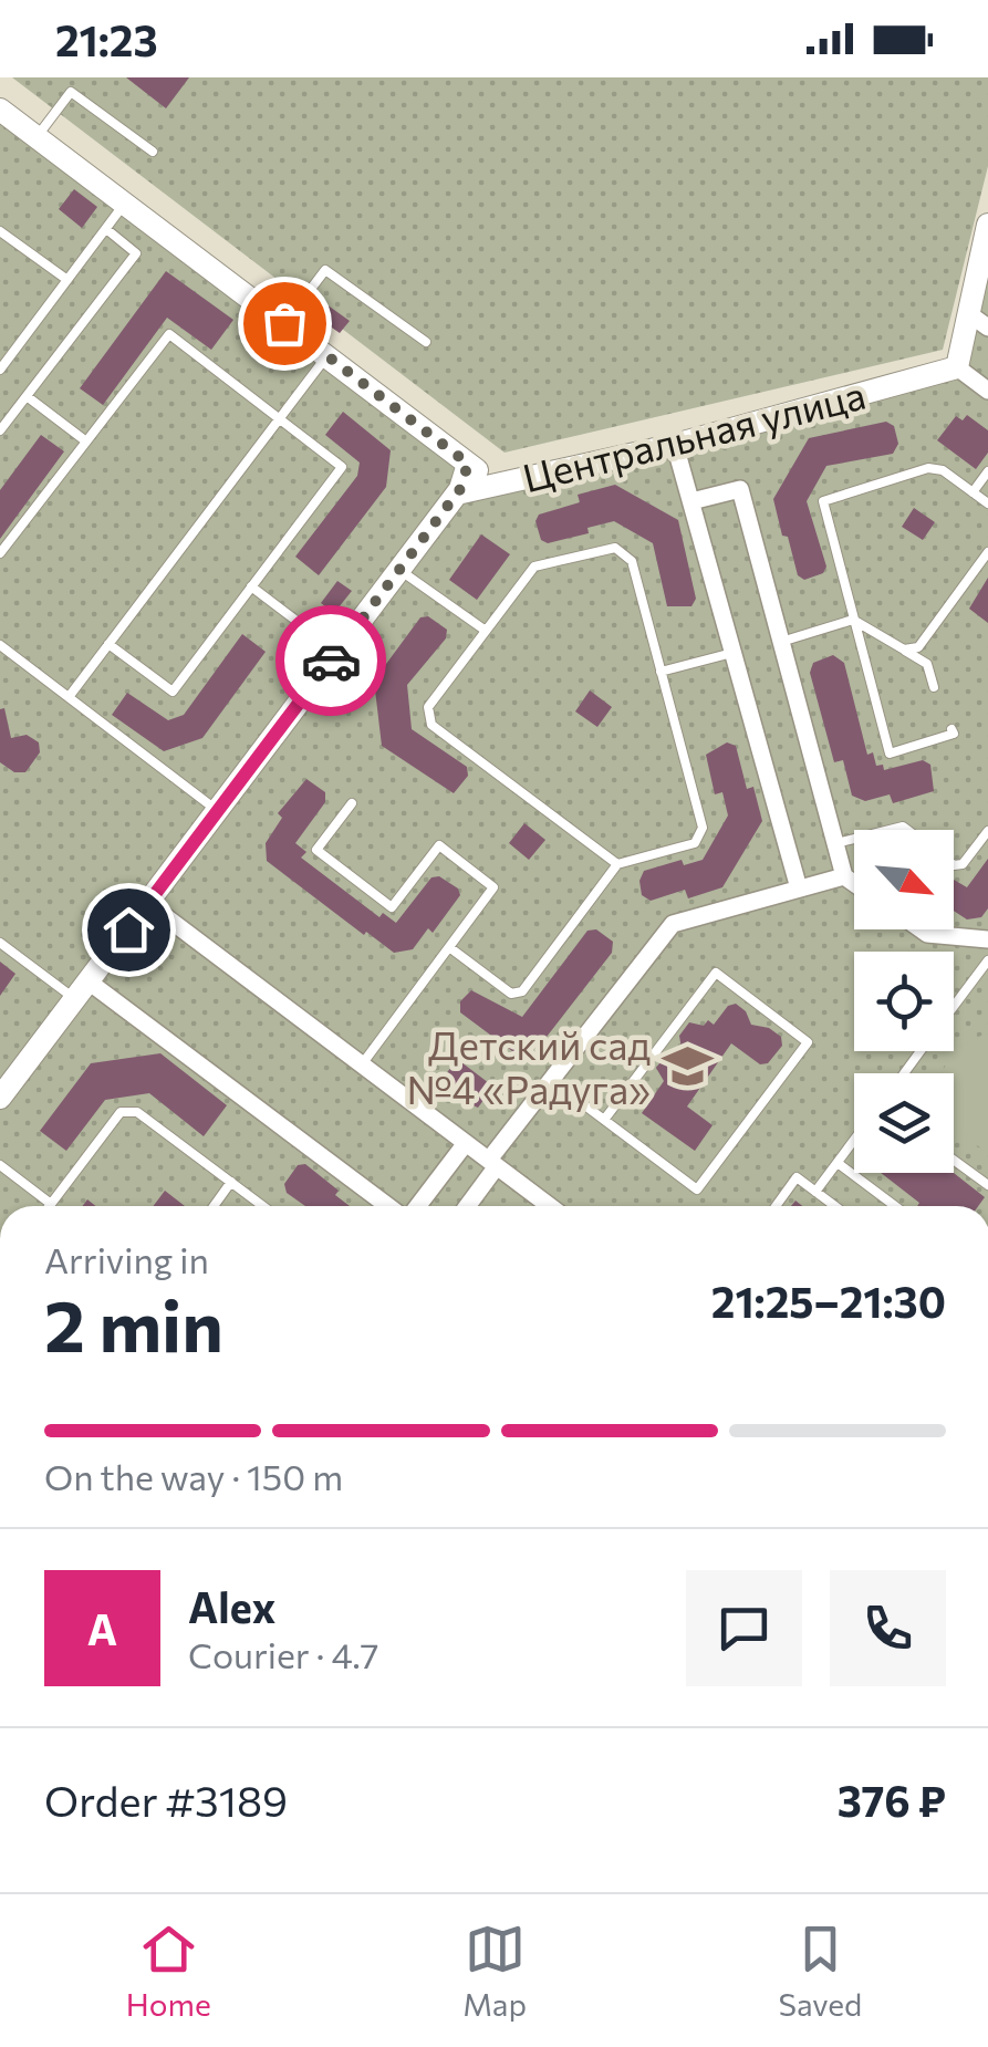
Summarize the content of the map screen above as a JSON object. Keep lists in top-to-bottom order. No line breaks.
{"streets":{"street":["Центральная улица"]},"places":{"school or university":["Детский сад №4 «Радуга»"]},"north":"bottom right","page":{"status":"21:23","heading":["2 min","Arriving in","21:25–21:30"],"panel":["Alex","Courier · 4.7","Order #3189","376 ₽"],"bar":"On the way · 150 m","round":"A","tabs":["Home","Map","Saved"]}}
